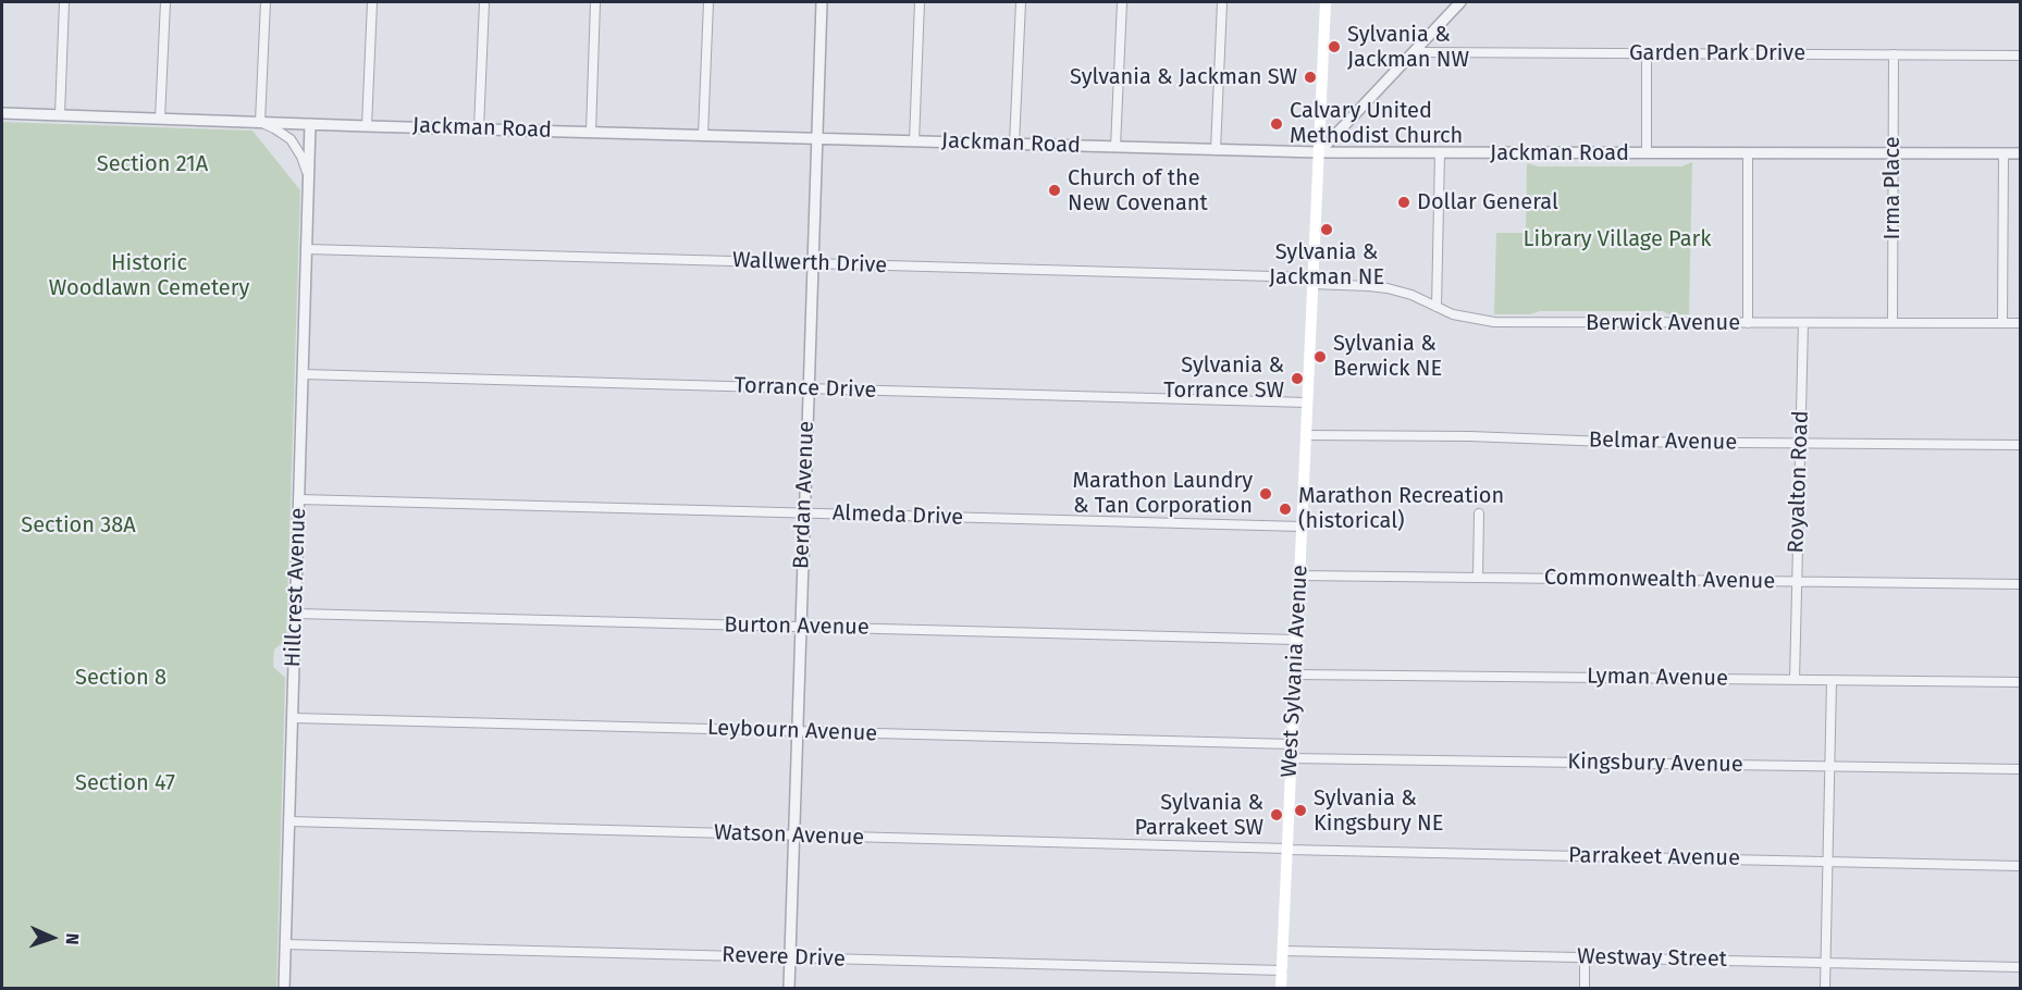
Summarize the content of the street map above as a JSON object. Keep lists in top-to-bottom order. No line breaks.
{"streets":{"main road":["West Sylvania Avenue"],"street":["Garden Park Drive","Jackman Road","Irma Place","Wallwerth Drive","Berwick Avenue","Torrance Drive","Belmar Avenue","Royalton Road","Berdan Avenue","Almeda Drive","Commonwealth Avenue","Hillcrest Avenue","Burton Avenue","Lyman Avenue","Leybourn Avenue","Kingsbury Avenue","Watson Avenue","Parrakeet Avenue","Revere Drive","Westway Street"]},"crossings":[["Garden Park Drive","Irma Place"],["Jackman Road","Irma Place"],["Jackman Road","Berdan Avenue"],["Jackman Road","Hillcrest Avenue"],["Jackman Road","West Sylvania Avenue"],["Irma Place","Berwick Avenue"],["Wallwerth Drive","Berwick Avenue"],["Wallwerth Drive","Berdan Avenue"],["Wallwerth Drive","Hillcrest Avenue"],["Wallwerth Drive","West Sylvania Avenue"],["Berwick Avenue","Royalton Road"],["Berwick Avenue","West Sylvania Avenue"],["Torrance Drive","Berdan Avenue"],["Torrance Drive","Hillcrest Avenue"],["Torrance Drive","West Sylvania Avenue"],["Belmar Avenue","Royalton Road"],["Belmar Avenue","West Sylvania Avenue"],["Royalton Road","Commonwealth Avenue"],["Royalton Road","Lyman Avenue"],["Berdan Avenue","Almeda Drive"],["Berdan Avenue","Burton Avenue"],["Berdan Avenue","Leybourn Avenue"],["Berdan Avenue","Watson Avenue"],["Berdan Avenue","Revere Drive"],["Almeda Drive","Hillcrest Avenue"],["Almeda Drive","West Sylvania Avenue"],["Commonwealth Avenue","West Sylvania Avenue"],["Hillcrest Avenue","Burton Avenue"],["Hillcrest Avenue","Leybourn Avenue"],["Hillcrest Avenue","Watson Avenue"],["Hillcrest Avenue","Revere Drive"],["Burton Avenue","West Sylvania Avenue"],["West Sylvania Avenue","Lyman Avenue"],["West Sylvania Avenue","Leybourn Avenue"],["West Sylvania Avenue","Kingsbury Avenue"],["West Sylvania Avenue","Watson Avenue"],["West Sylvania Avenue","Parrakeet Avenue"],["West Sylvania Avenue","Revere Drive"],["West Sylvania Avenue","Westway Street"],["Watson Avenue","Parrakeet Avenue"]],"parks":["Section 21A","Library Village Park","Historic Woodlawn Cemetery","Section 38A","Section 8","Section 47"],"places":["Sylvania & Jackman NW","Sylvania & Jackman SW","Calvary United Methodist Church","Church of the New Covenant","Dollar General","Sylvania & Jackman NE","Sylvania & Berwick NE","Sylvania & Torrance SW","Marathon Laundry & Tan Corporation","Marathon Recreation (historical)","Sylvania & Kingsbury NE","Sylvania & Parrakeet SW"],"north":"right"}
